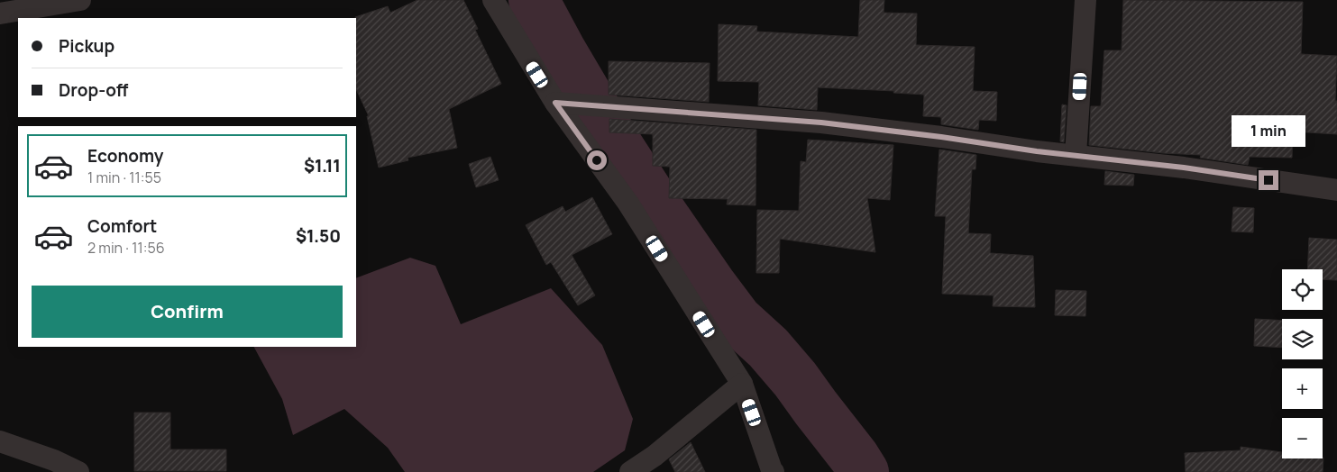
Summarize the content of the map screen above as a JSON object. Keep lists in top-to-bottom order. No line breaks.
{"page":{"banner":["Pickup","Drop-off"],"bubble":"1 min","list":[{"name":"Economy","note":"1 min · 11:55","value":"$1.11"},{"name":"Comfort","note":"2 min · 11:56","value":"$1.50"}],"map_buttons":["+","−"],"buttons":"Confirm"}}
